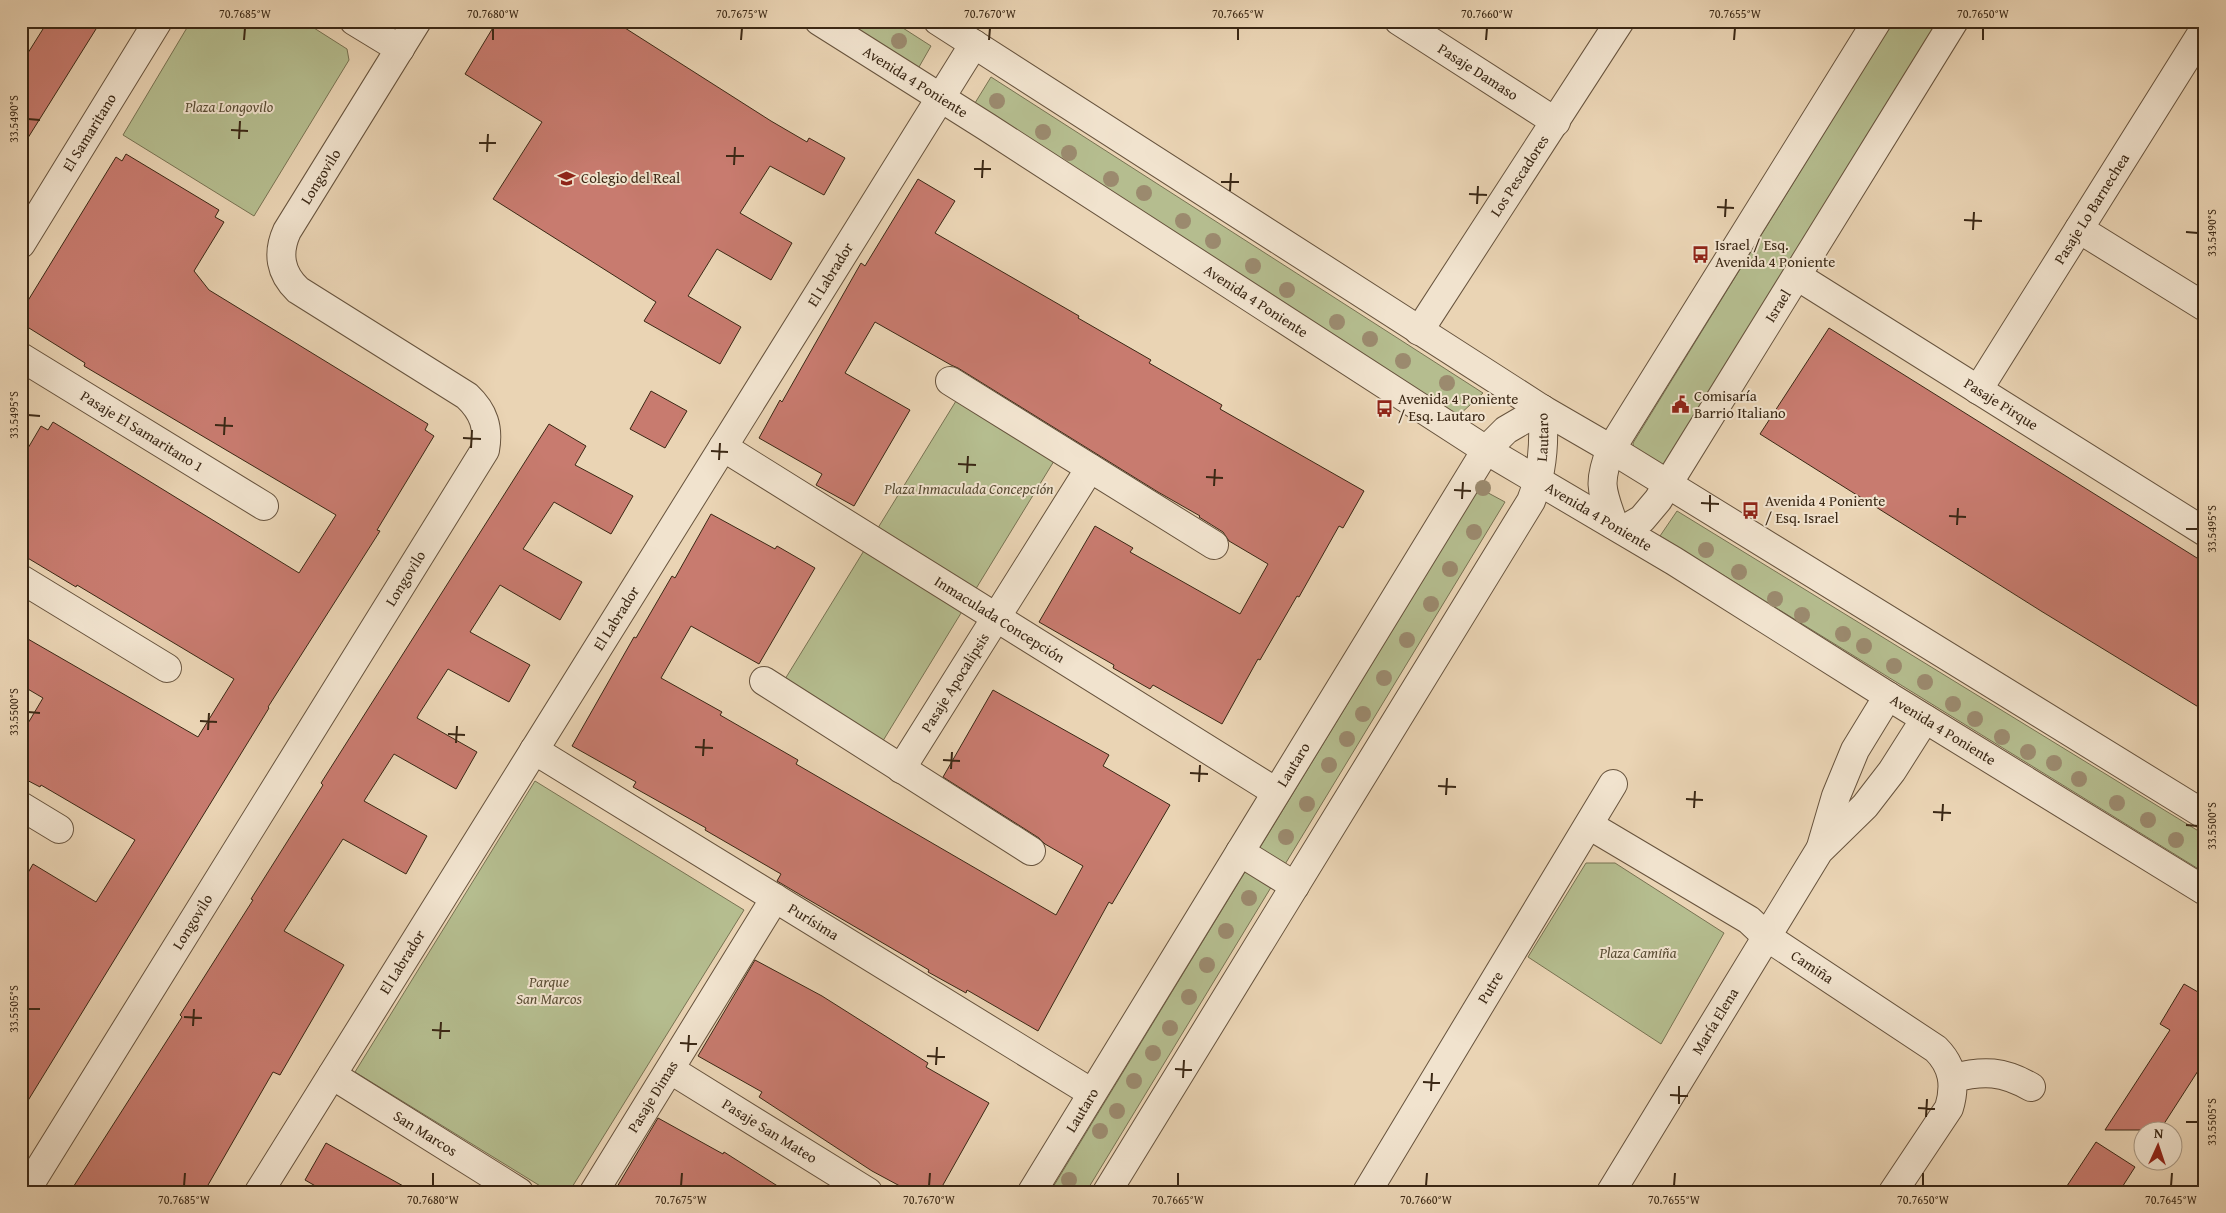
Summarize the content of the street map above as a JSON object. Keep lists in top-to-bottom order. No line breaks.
{"streets":{"street":["Pasaje Damaso","Avenida 4 Poniente","El Samaritano","Los Pescadores","Longovilo","Pasaje Lo Barnechea","El Labrador","Israel","Pasaje Pirque","Pasaje El Samaritano 1","Lautaro","Inmaculada Concepción","Pasaje Apocalipsis","Purísima","Camiña","Putre","María Elena","Pasaje Dimas","Pasaje San Mateo","San Marcos"]},"crossings":[["Pasaje Damaso","Los Pescadores"],["Avenida 4 Poniente","El Labrador"],["Avenida 4 Poniente","Israel"],["Avenida 4 Poniente","Lautaro"],["Avenida 4 Poniente","María Elena"],["Pasaje Lo Barnechea","Pasaje Pirque"],["El Labrador","Inmaculada Concepción"],["El Labrador","Purísima"],["El Labrador","San Marcos"],["Israel","Pasaje Pirque"],["Lautaro","Inmaculada Concepción"],["Lautaro","Purísima"],["Inmaculada Concepción","Pasaje Apocalipsis"],["Purísima","Pasaje Dimas"],["Camiña","Putre"],["Camiña","María Elena"],["Pasaje Dimas","Pasaje San Mateo"]],"parks":["Plaza Longovilo","Plaza Inmaculada Concepción","Plaza Camiña","Parque San Marcos"],"places":{"school or university":["Colegio del Real"],"bus stop":["Israel / Esq. Avenida 4 Poniente","Avenida 4 Poniente / Esq. Lautaro","Avenida 4 Poniente / Esq. Israel"],"public building":["Comisaría Barrio Italiano"]},"north":"top","coordinates":["70.7685°W","70.7680°W","70.7675°W","70.7670°W","70.7665°W","70.7660°W","70.7655°W","70.7650°W","33.5490°S","33.5495°S","33.5500°S","33.5505°S","70.7645°W"]}
